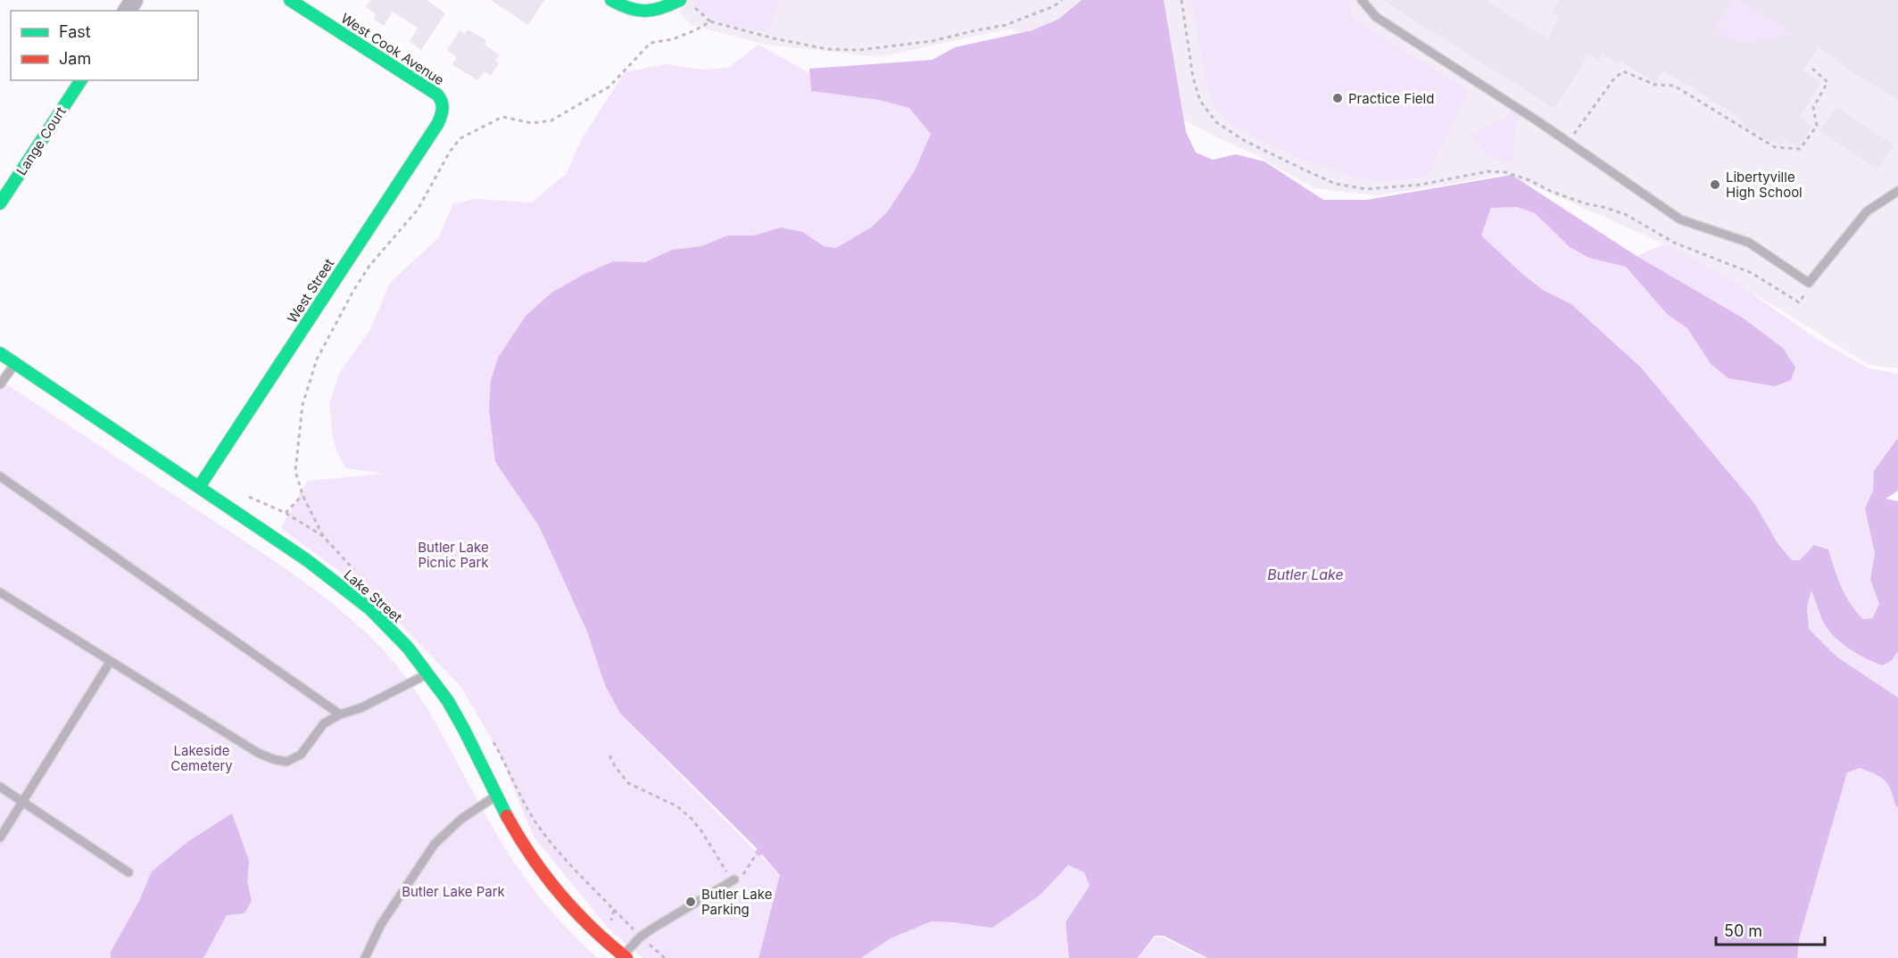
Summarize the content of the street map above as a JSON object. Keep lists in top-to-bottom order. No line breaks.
{"streets":{"street":["West Cook Avenue","Lange Court","West Street","Lake Street"]},"crossings":[["West Cook Avenue","West Street"],["West Street","Lake Street"]],"water":["Butler Lake"],"parks":["Butler Lake Picnic Park","Lakeside Cemetery","Butler Lake Park"],"places":["Practice Field","Libertyville High School","Butler Lake Parking"],"legend":["Fast","Jam"],"scale_bar":"50 m"}
